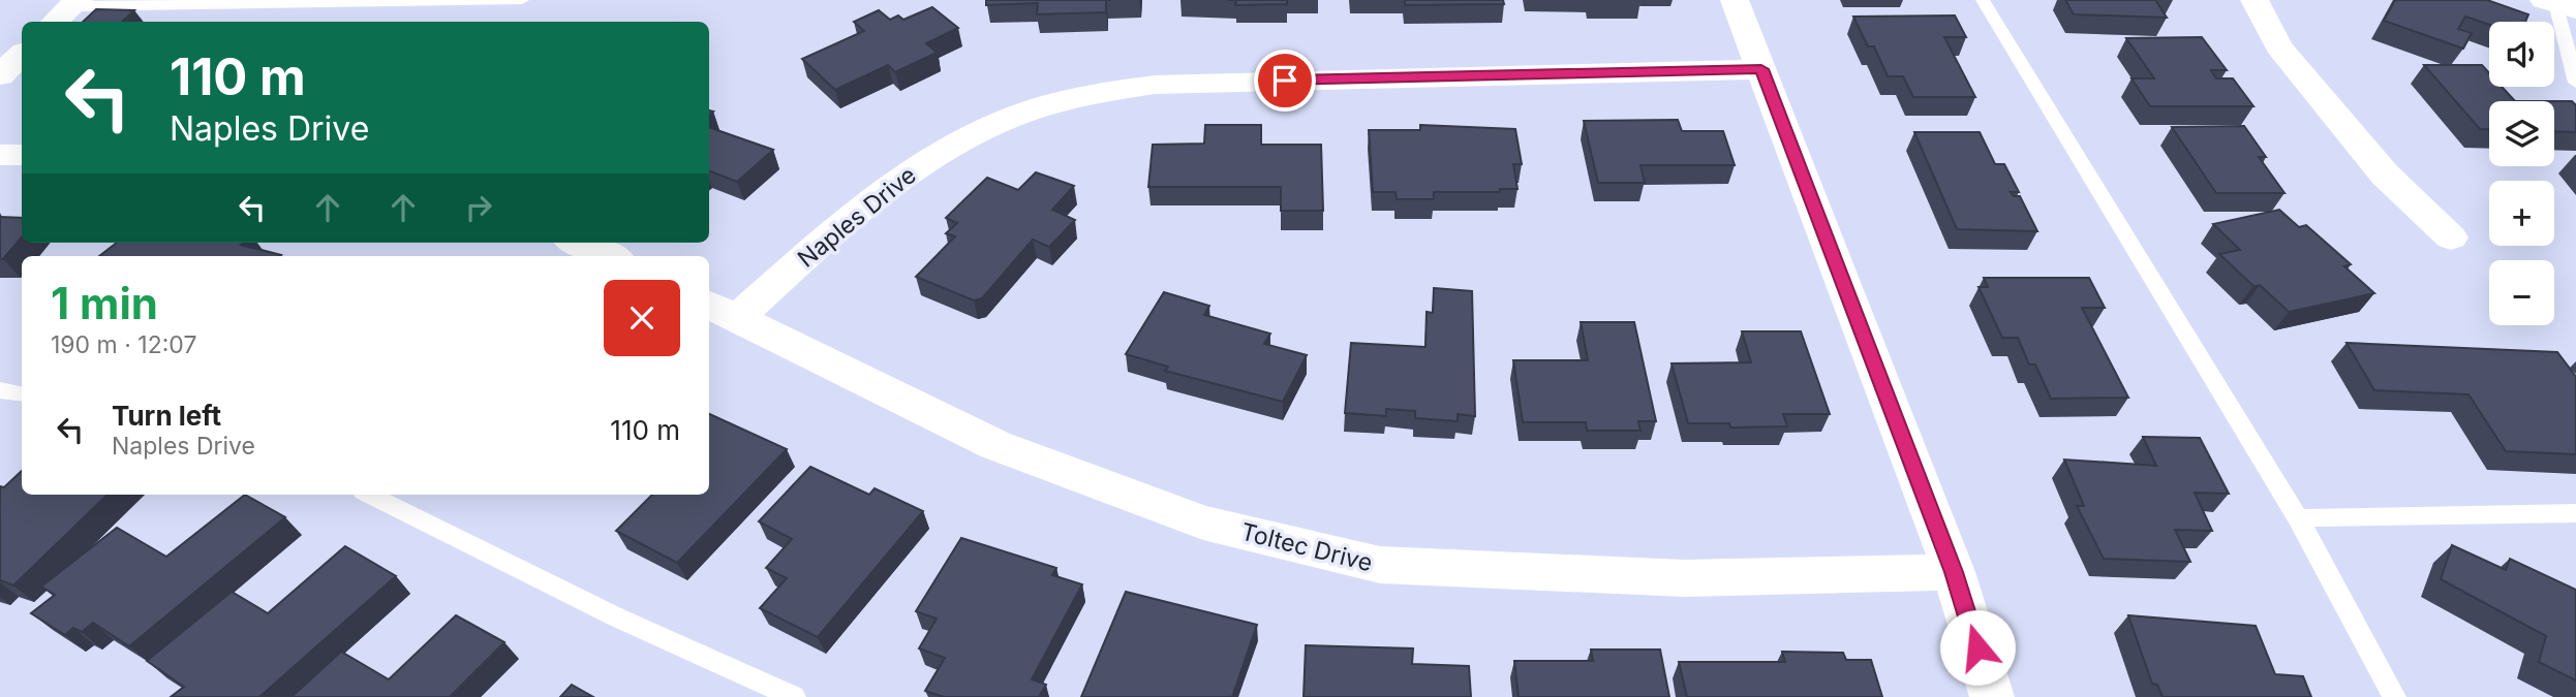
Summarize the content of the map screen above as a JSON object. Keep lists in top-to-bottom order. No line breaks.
{"streets":{"street":["Naples Drive","Toltec Drive"]},"crossings":[["Naples Drive","Toltec Drive"]],"page":{"map_buttons":["+","−"],"turn":["110 m","Naples Drive"],"heading":["1 min","190 m · 12:07"],"list":[{"name":"Turn left","note":"Naples Drive","value":"110 m"}]}}
